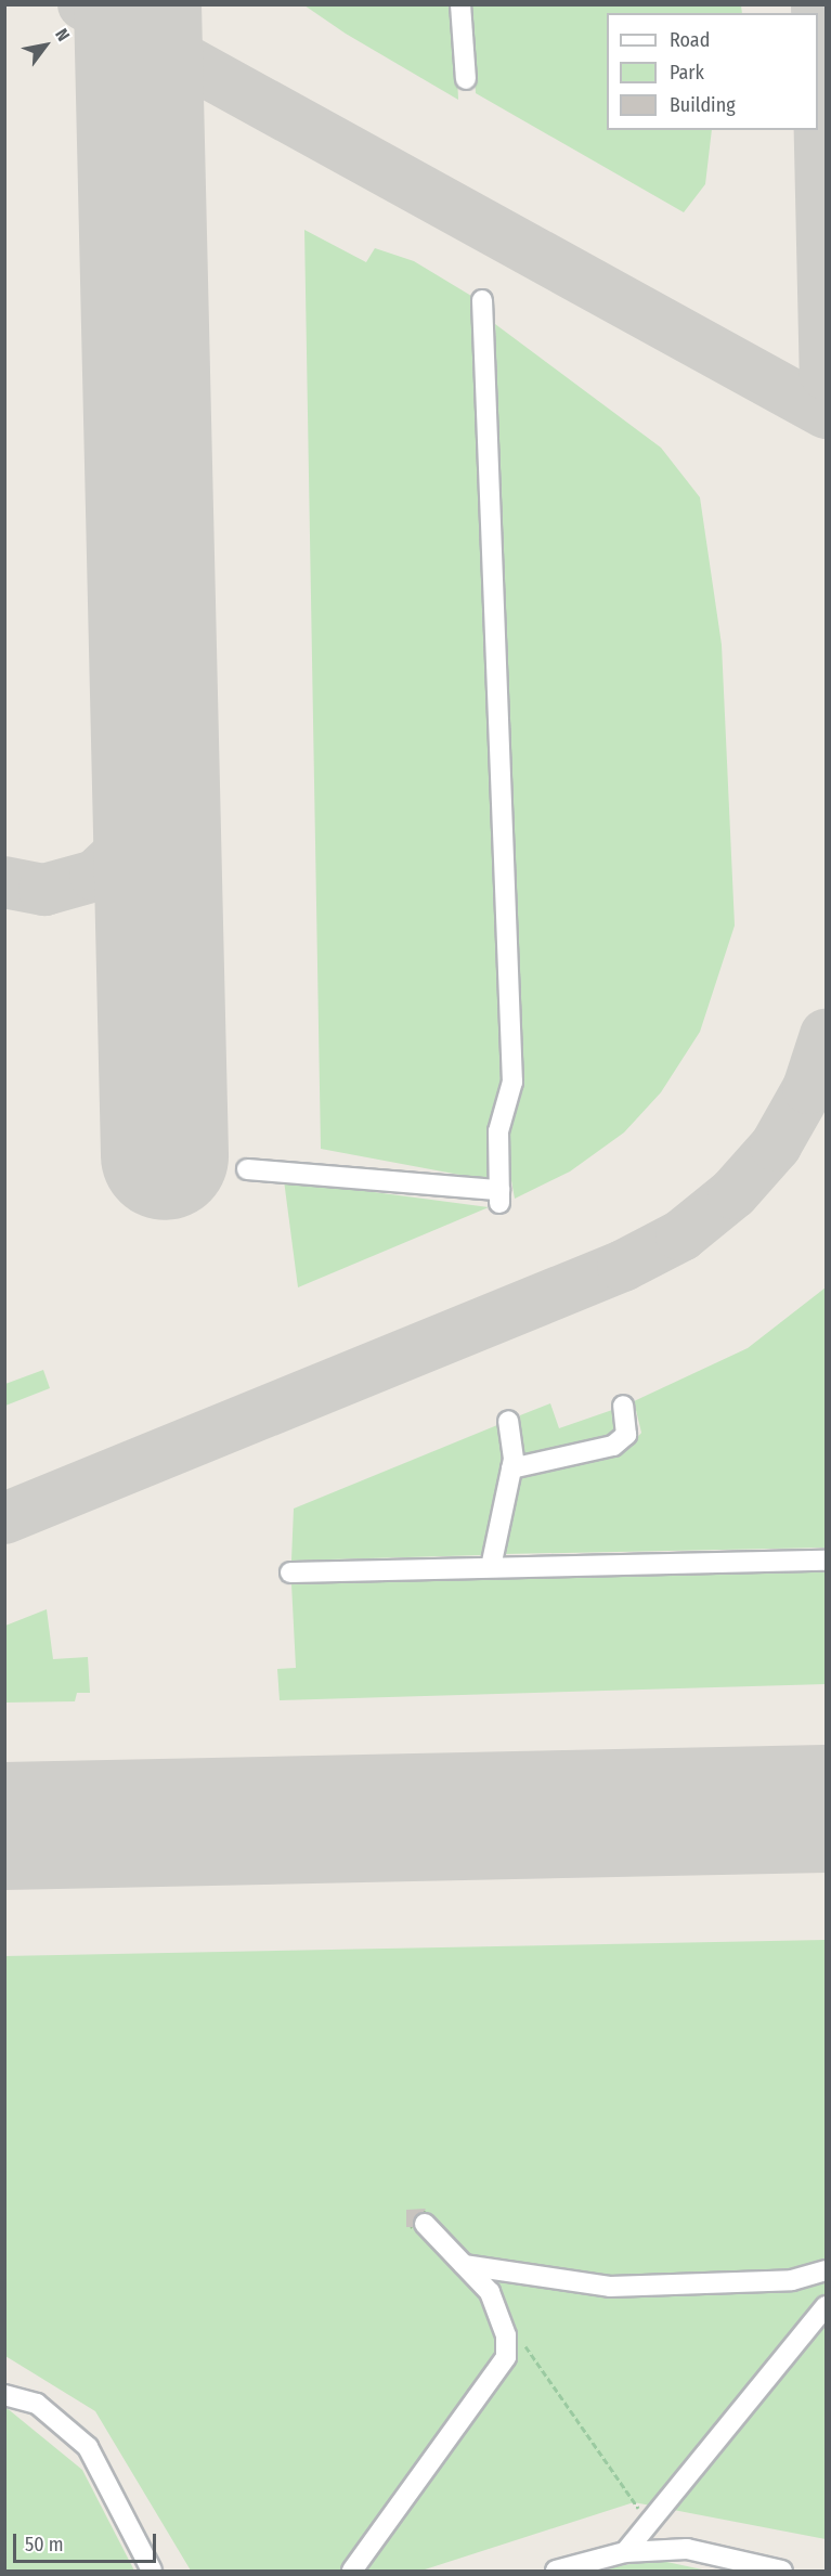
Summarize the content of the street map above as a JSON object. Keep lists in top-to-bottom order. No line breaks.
{"legend":["Road","Park","Building"],"scale_bar":"50 m","north":"top right"}
